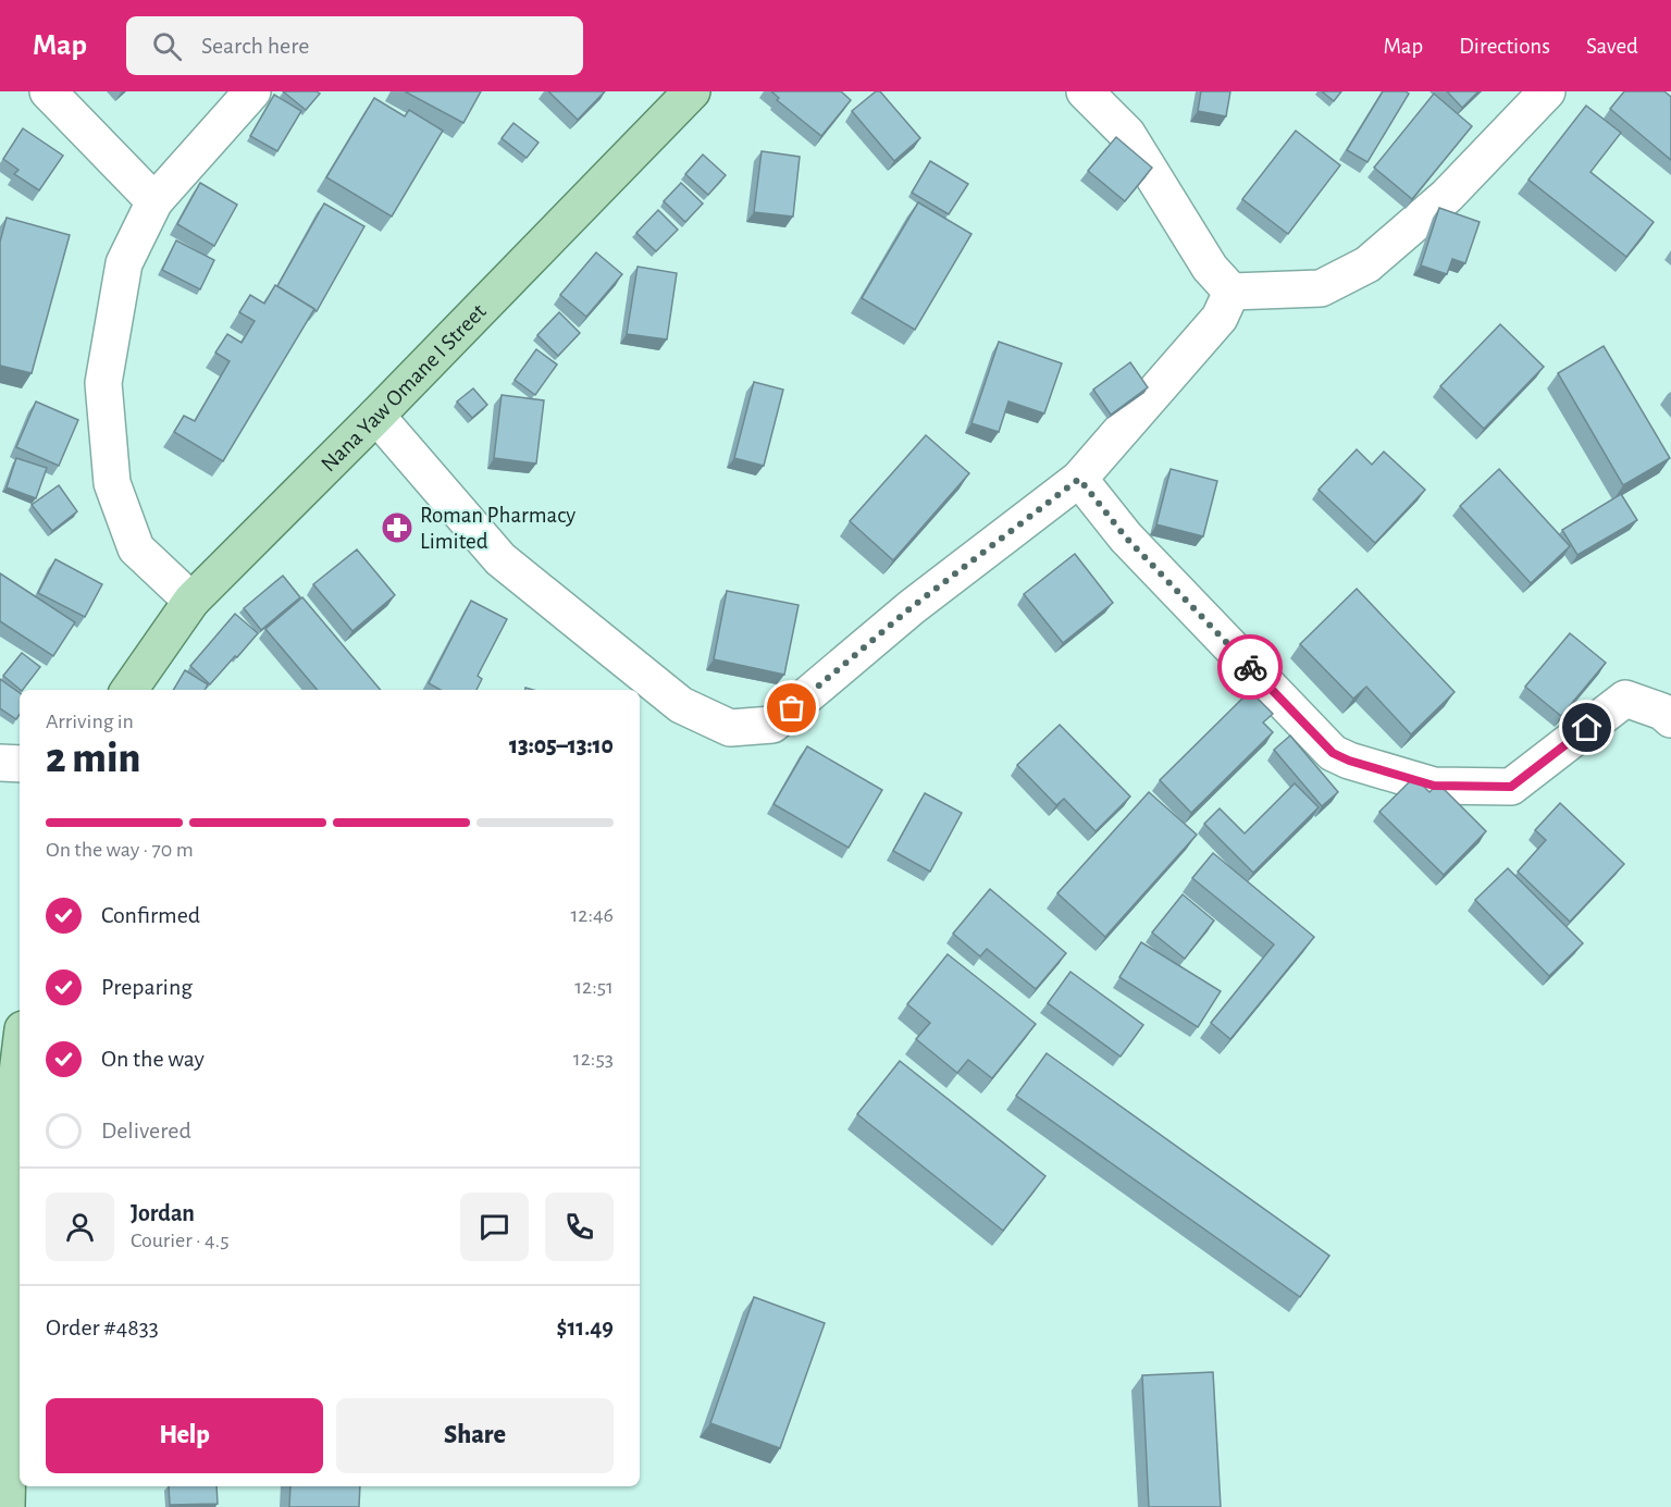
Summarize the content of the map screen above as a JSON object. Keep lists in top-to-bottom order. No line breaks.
{"streets":{"main road":["Nana Yaw Omane I Street"]},"places":{"pharmacy":["Roman Pharmacy Limited"]},"page":{"header":"Map","search":"Search here","nav":["Map","Directions","Saved"],"heading":["2 min","Arriving in","13:05–13:10"],"panel":["Jordan","Courier · 4.5","Order #4833","$11.49"],"bar":"On the way · 70 m","list":[["Confirmed","12:46"],["Preparing","12:51"],["On the way","12:53"],"Delivered"],"buttons":["Help","Share"]}}
